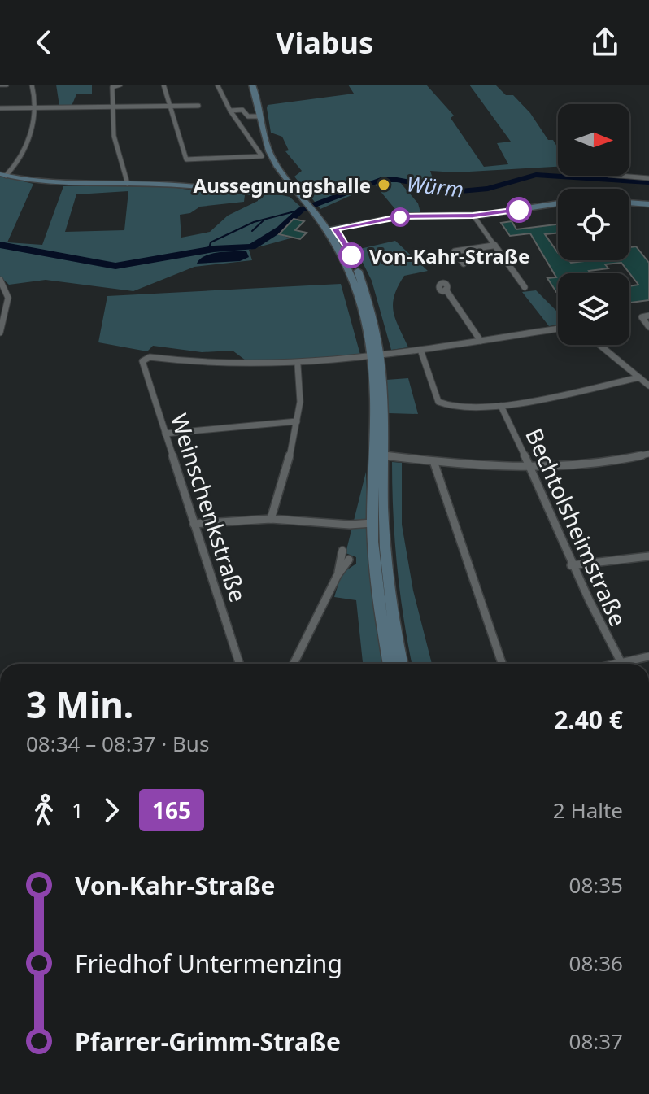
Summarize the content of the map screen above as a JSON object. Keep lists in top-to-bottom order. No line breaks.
{"streets":{"street":["Weinschenkstraße","Bechtolsheimstraße"]},"water":["Würm"],"places":["Aussegnungshalle","Von-Kahr-Straße"],"lines":["bus line 165"],"north":"right","page":{"header":"Viabus","heading":["3 Min.","08:34 – 08:37 · Bus","2.40 €"],"legs":["1","165","2 Halte"],"list":[{"name":"Von-Kahr-Straße","value":"08:35"},{"name":"Friedhof Untermenzing","value":"08:36"},{"name":"Pfarrer-Grimm-Straße","value":"08:37"}]}}
